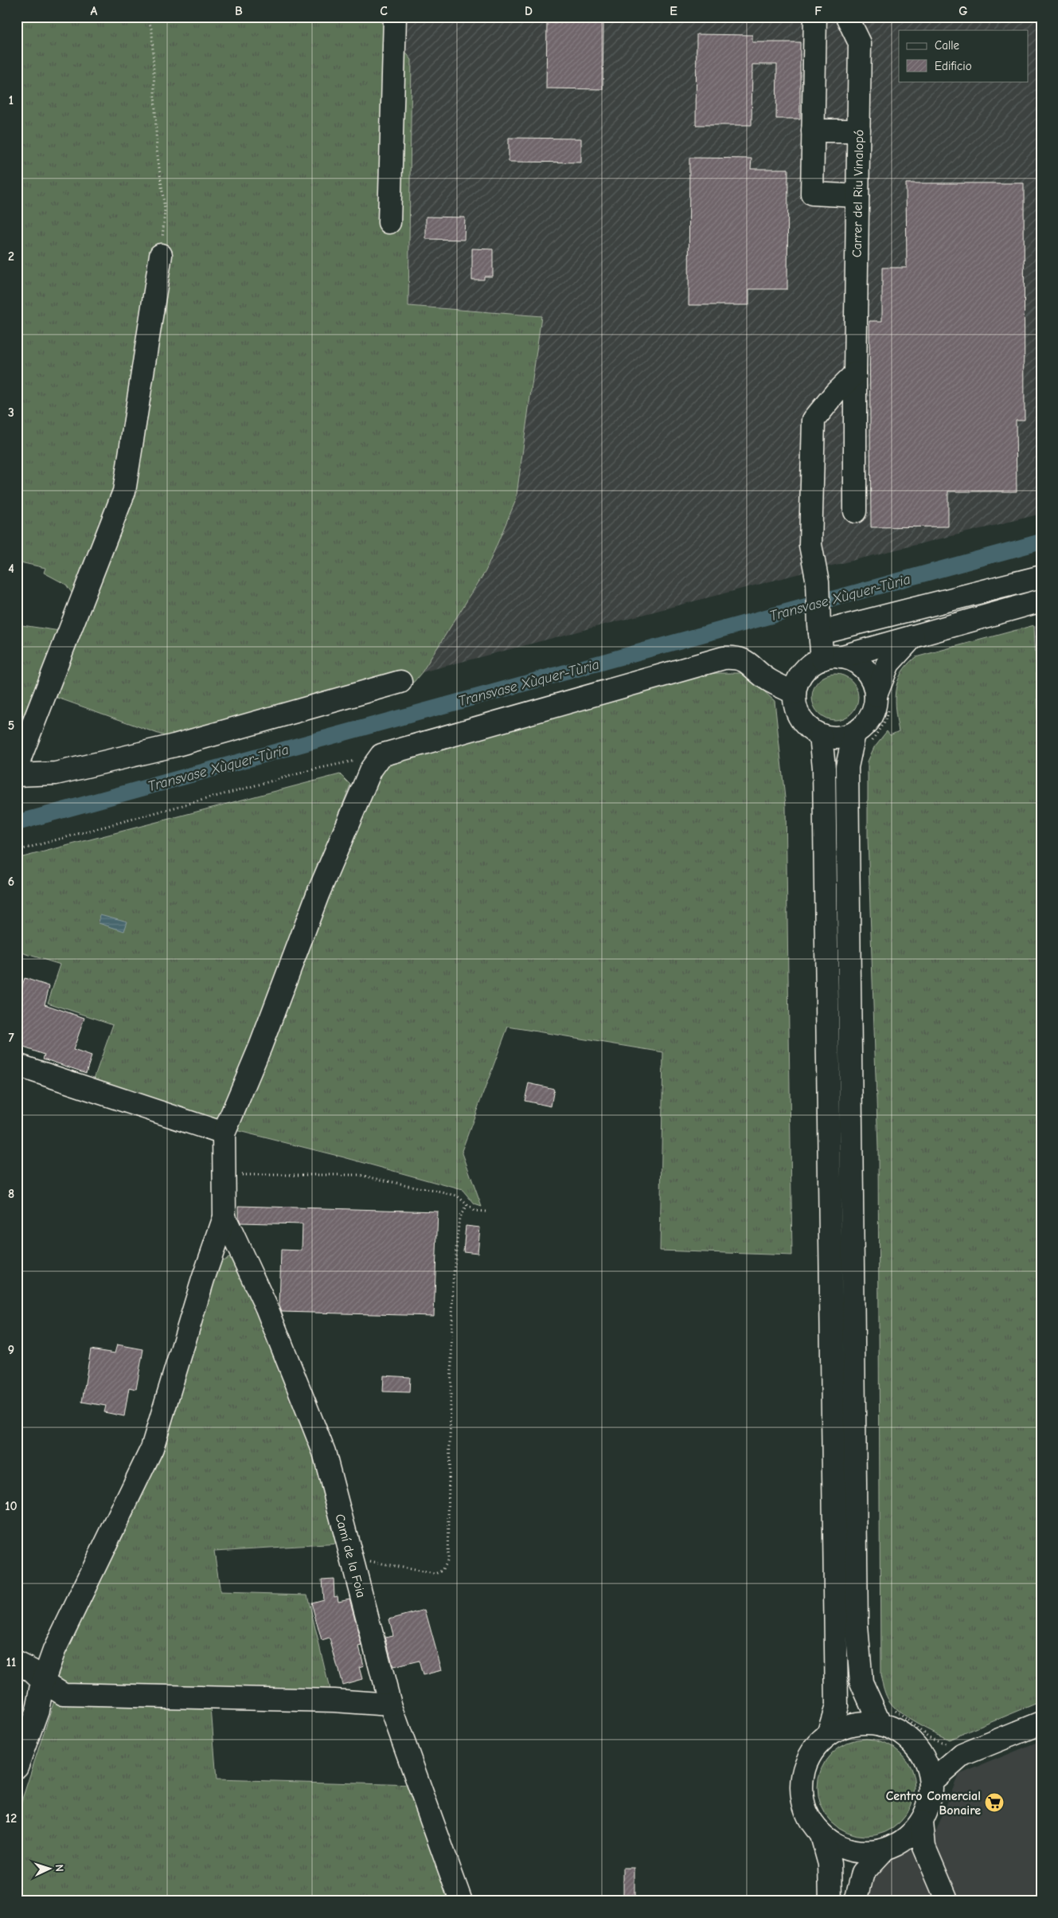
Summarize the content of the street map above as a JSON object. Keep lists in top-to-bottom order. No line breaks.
{"streets":{"street":["Carrer del Riu Vinalopó","Camí de la Foia"]},"water":["Transvase Xùquer-Tùria"],"places":{"supermarket":["Centro Comercial Bonaire"]},"legend":["Calle","Edificio"],"north":"right","grid":{"columns":["A","B","C","D","E","F","G"],"rows":["1","2","3","4","5","6","7","8","9","10","11","12"]}}
